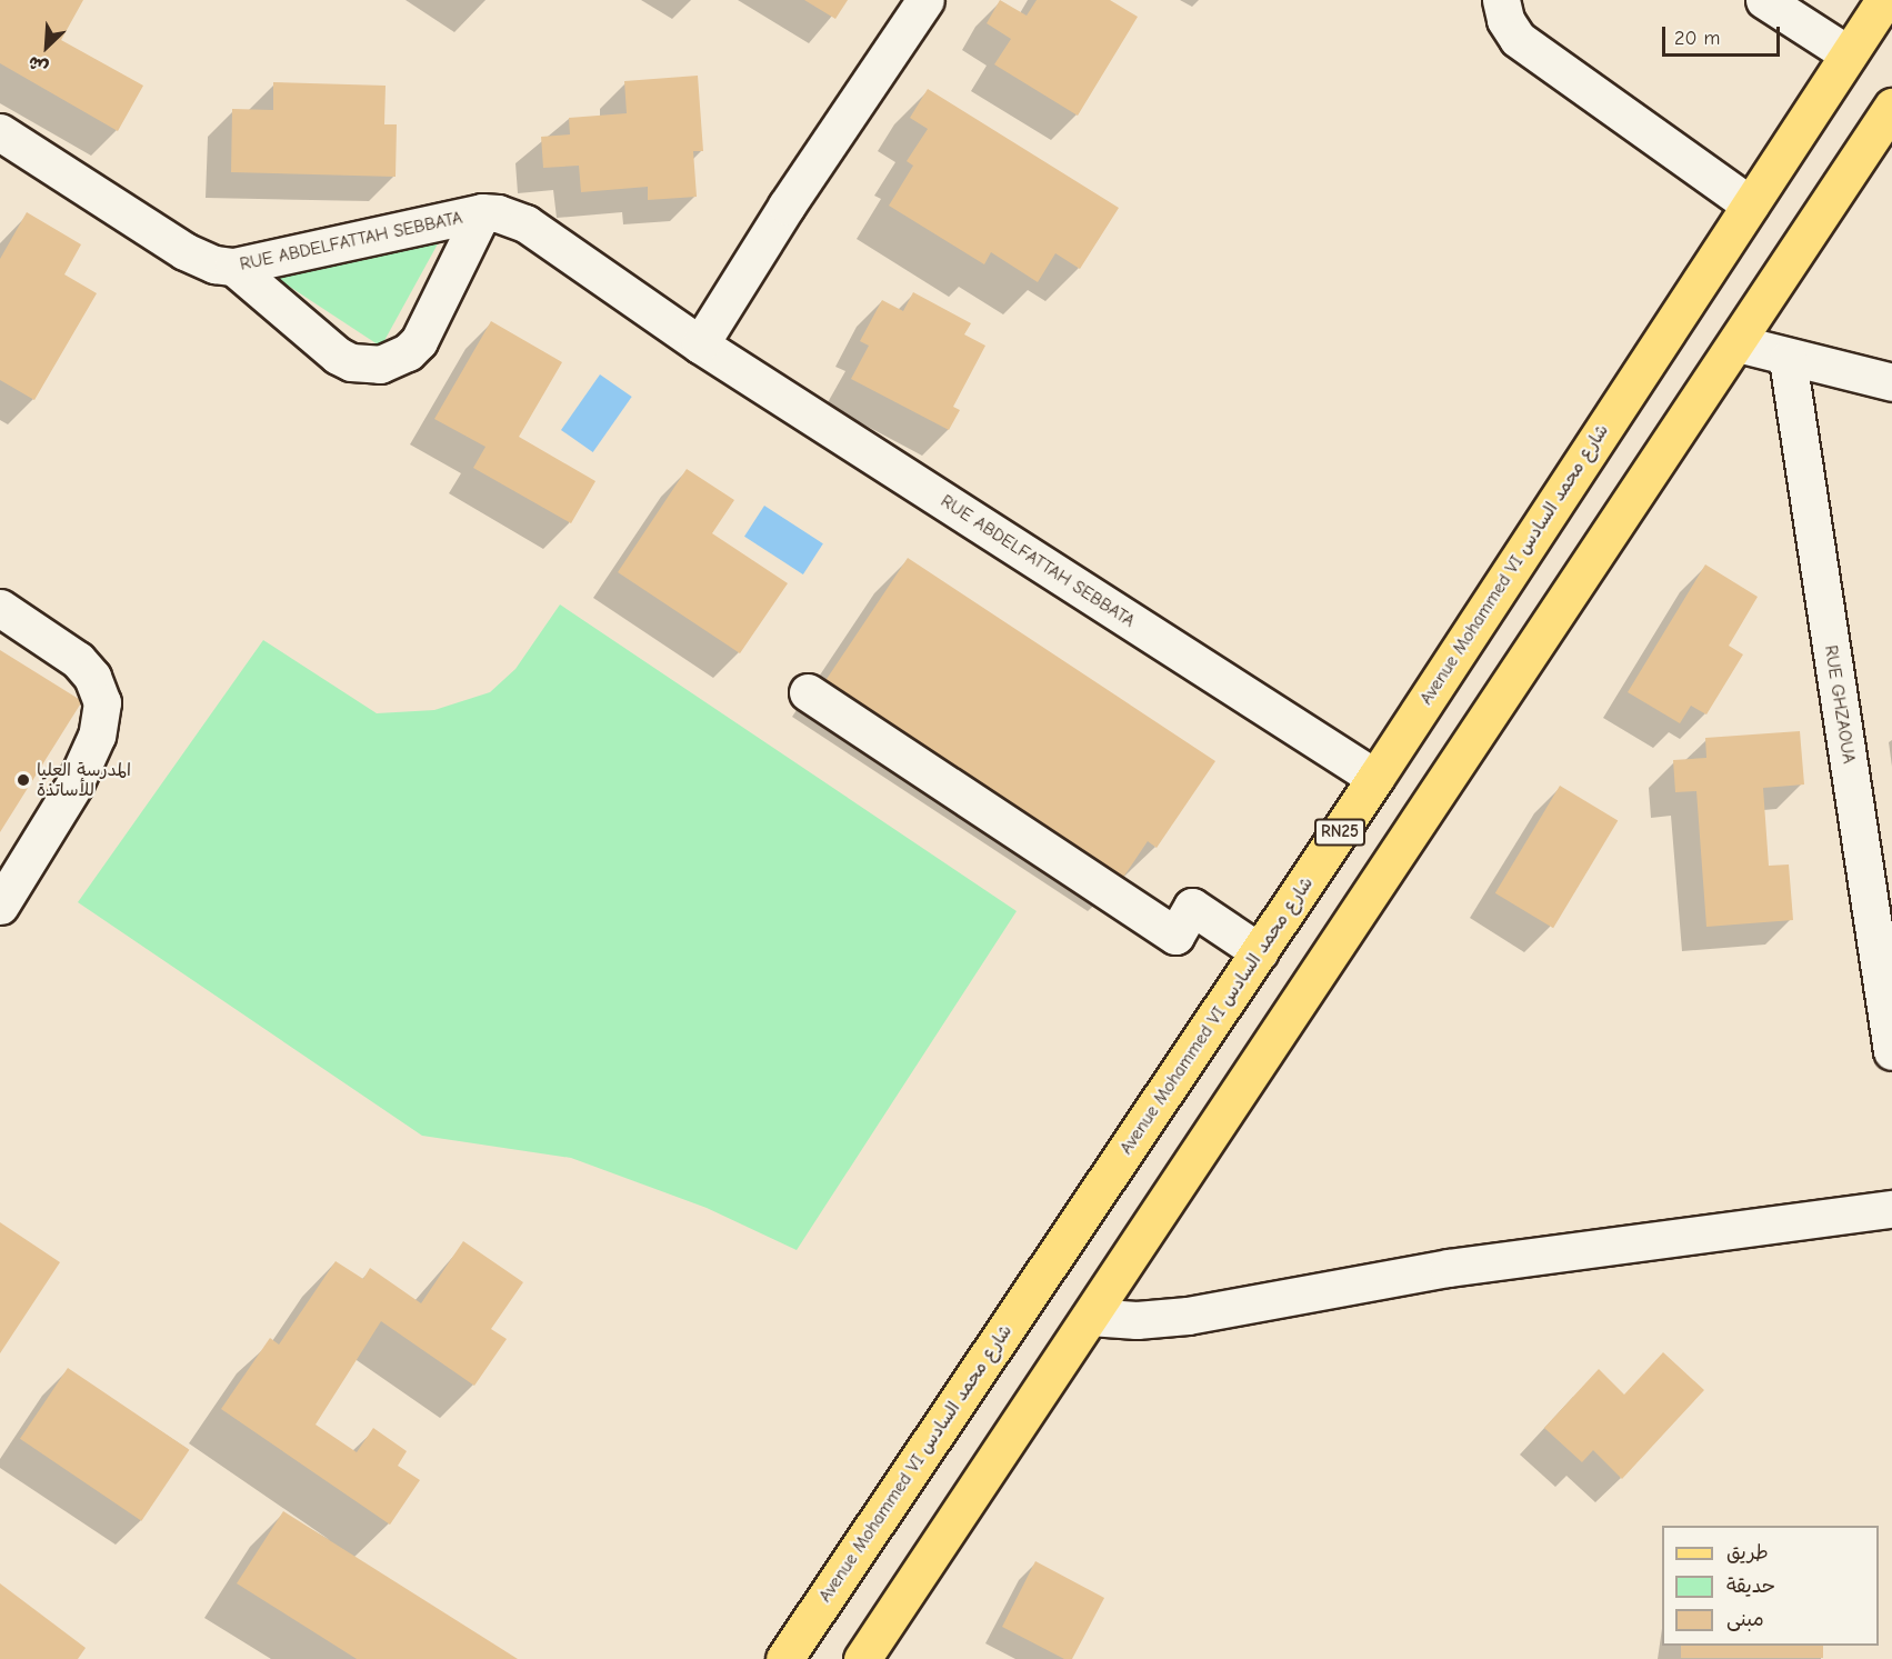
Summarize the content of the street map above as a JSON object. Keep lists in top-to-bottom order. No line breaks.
{"streets":{"main road":["Avenue Mohammed VI شارع محمد السادس","RN25"],"street":["RUE ABDELFATTAH SEBBATA","RUE GHZAOUA"]},"crossings":[["RUE ABDELFATTAH SEBBATA","Avenue Mohammed VI شارع محمد السادس"]],"places":["المدرسة العليا للأساتذة"],"legend":["طريق","حديقة","مبنى"],"scale_bar":"20 m","north":"bottom left"}
